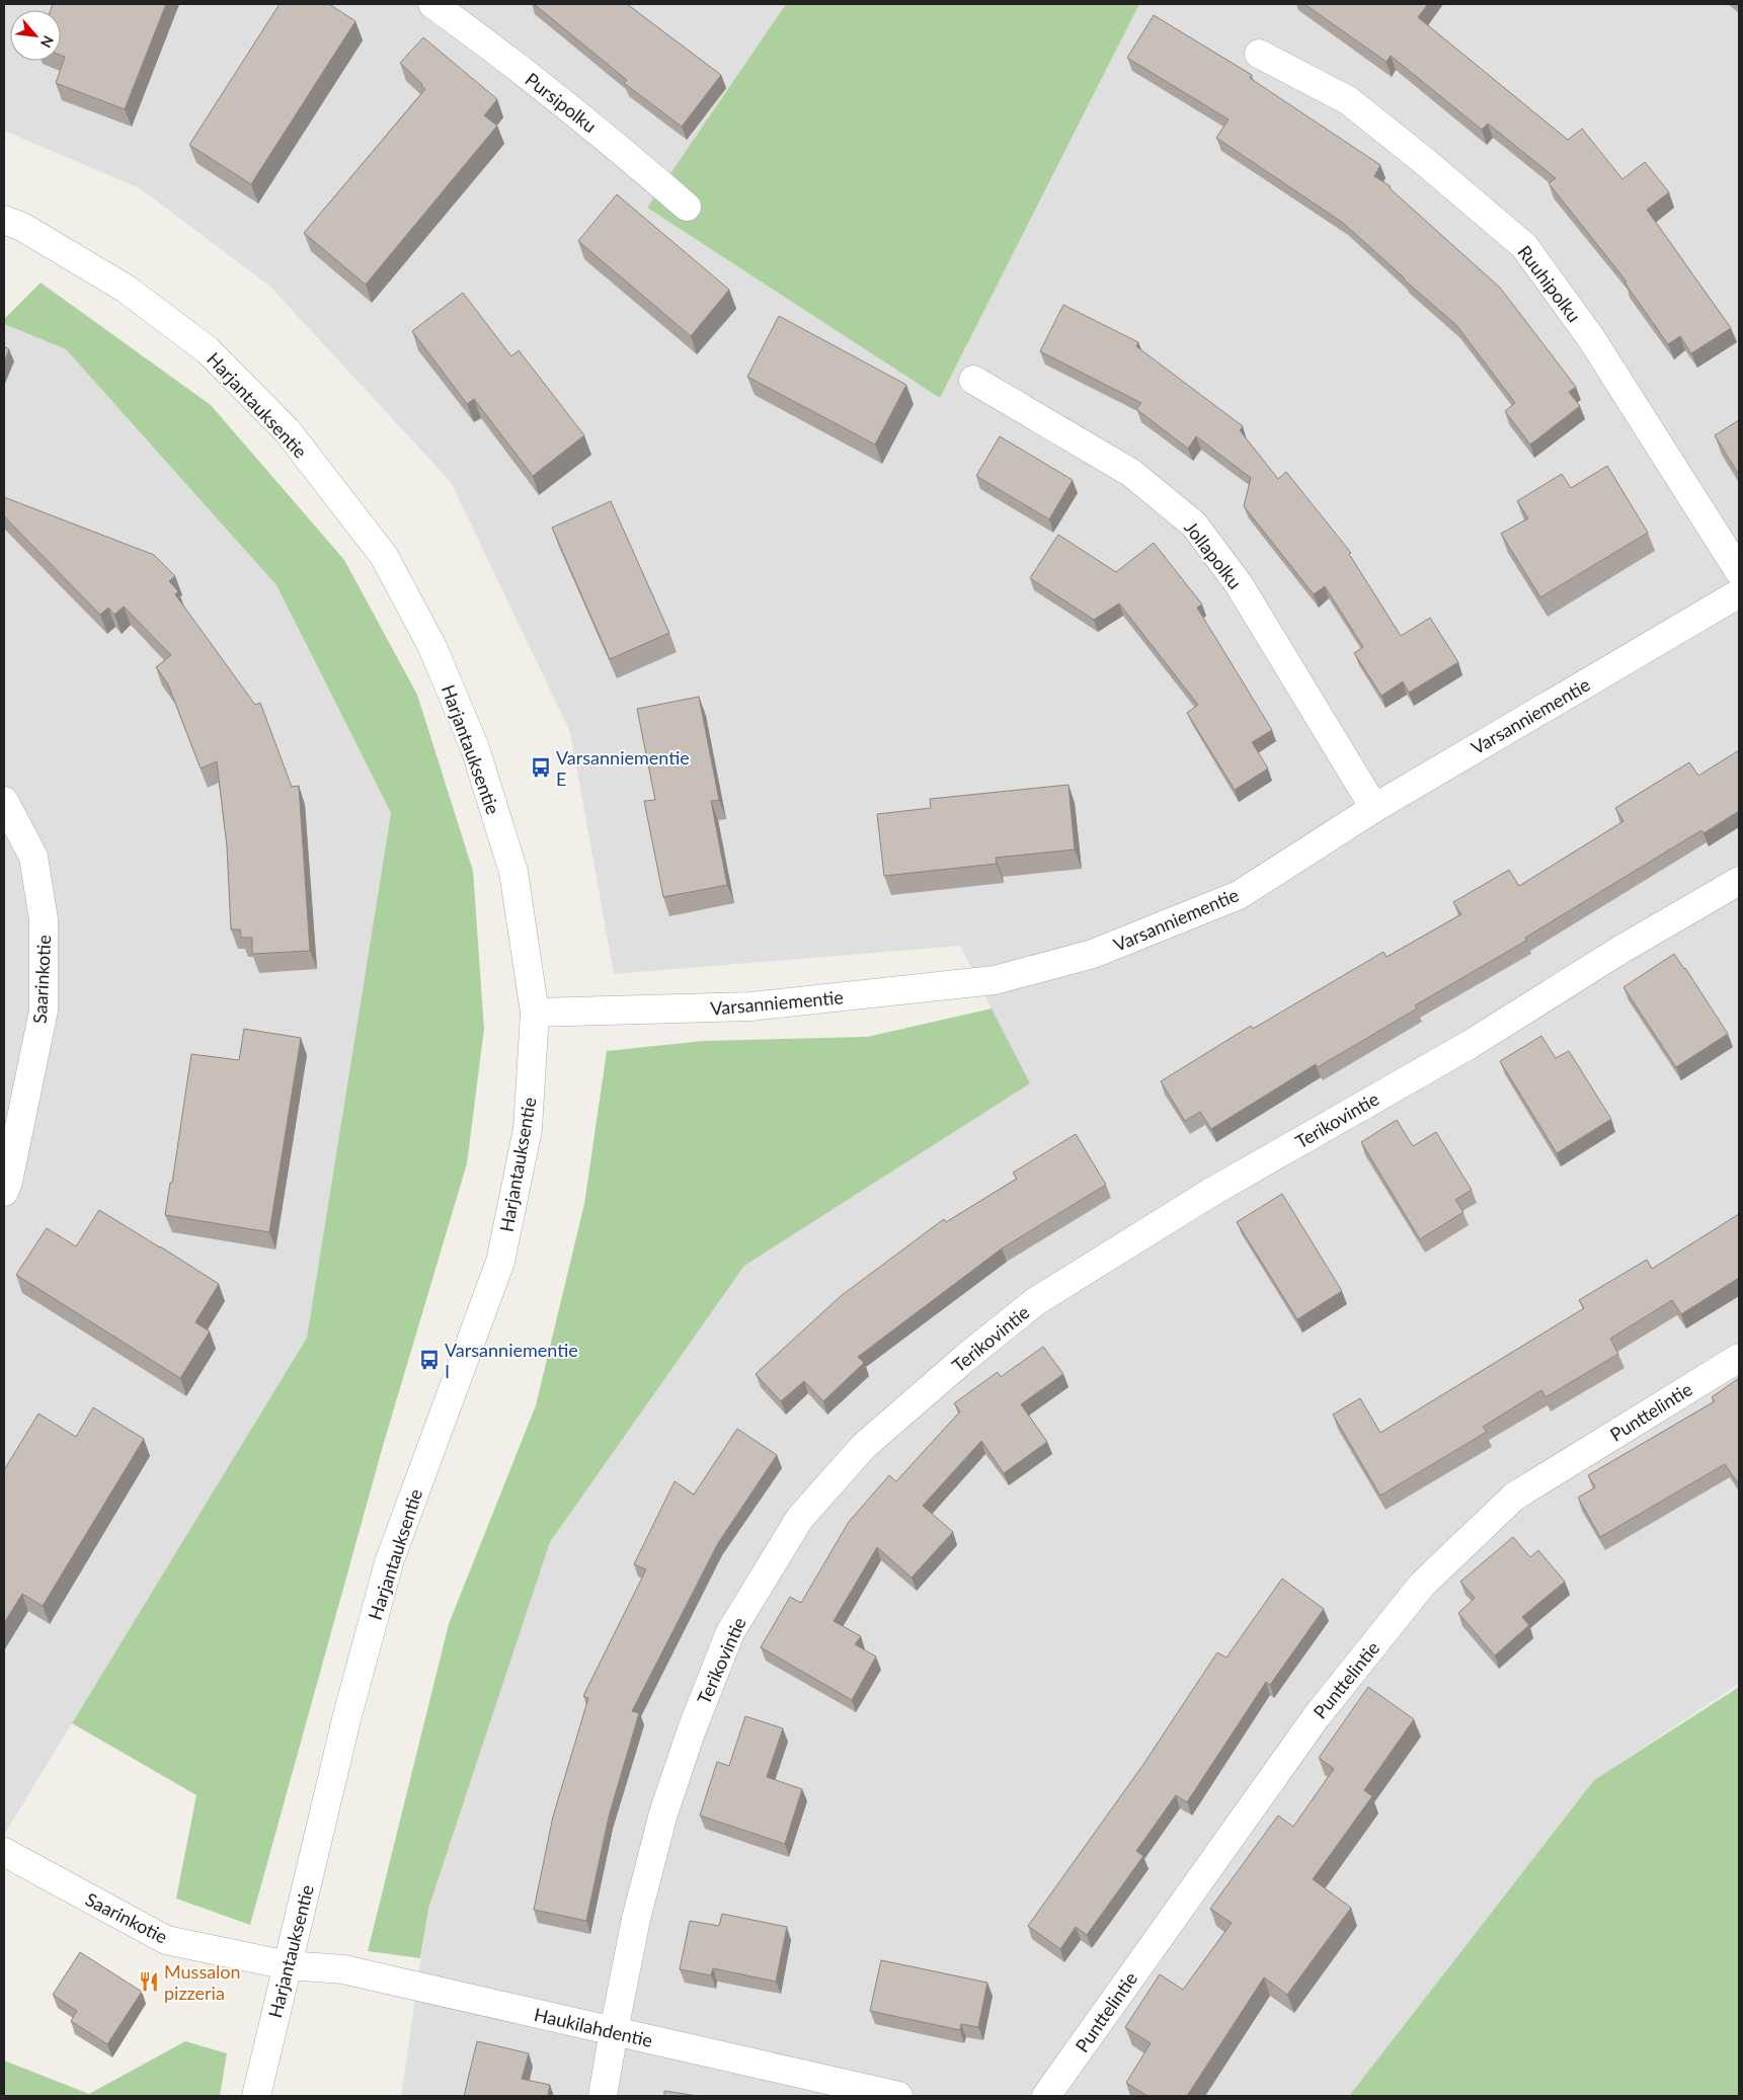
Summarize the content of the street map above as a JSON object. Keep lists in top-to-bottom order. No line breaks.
{"streets":{"street":["Pursipolku","Ruuhipolku","Harjantauksentie","Jollapolku","Varsanniementie","Saarinkotie","Terikovintie","Punttelintie","Haukilahdentie"]},"crossings":[["Harjantauksentie","Varsanniementie"],["Harjantauksentie","Saarinkotie"],["Harjantauksentie","Haukilahdentie"],["Jollapolku","Varsanniementie"],["Saarinkotie","Haukilahdentie"],["Terikovintie","Haukilahdentie"]],"places":{"bus stop":["Varsanniementie E","Varsanniementie I"],"restaurant":["Mussalon pizzeria"]},"north":"bottom right"}
